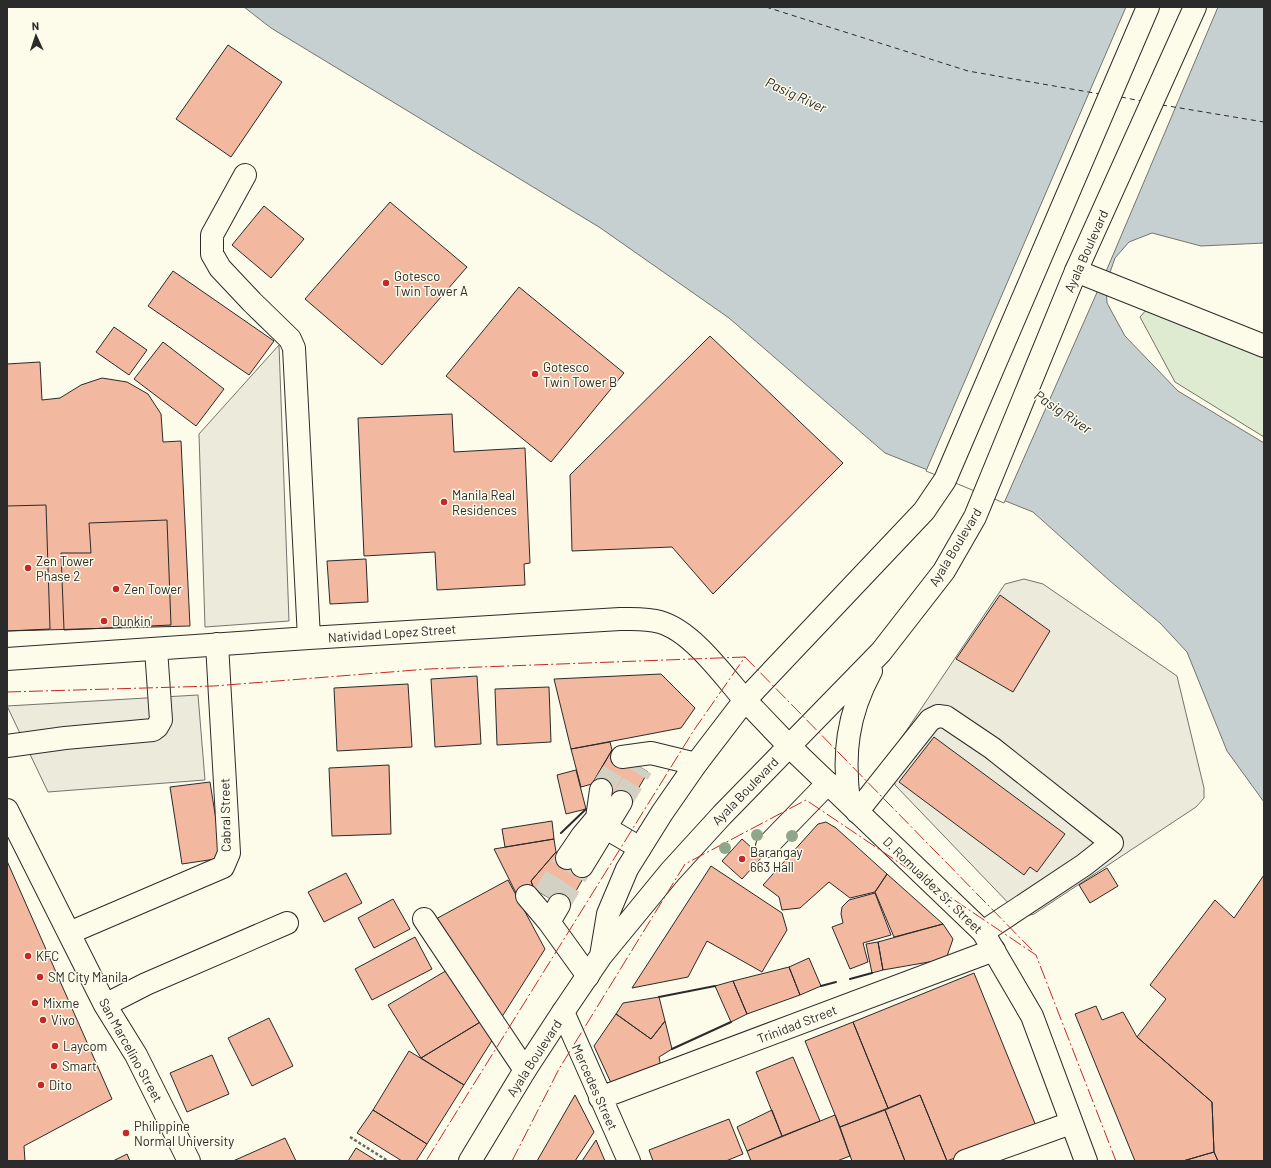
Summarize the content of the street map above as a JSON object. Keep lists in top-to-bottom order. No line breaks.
{"streets":{"main road":["Ayala Boulevard","Natividad Lopez Street","Cabral Street","D. Romualdez Sr. Street","Trinidad Street","San Marcelino Street","Mercedes Street"]},"crossings":[["Ayala Boulevard","Natividad Lopez Street"],["Ayala Boulevard","D. Romualdez Sr. Street"],["Ayala Boulevard","Mercedes Street"],["Natividad Lopez Street","Cabral Street"],["Natividad Lopez Street","D. Romualdez Sr. Street"],["Cabral Street","San Marcelino Street"],["D. Romualdez Sr. Street","Trinidad Street"],["Trinidad Street","Mercedes Street"]],"water":["Pasig River"],"places":["Gotesco Twin Tower A","Gotesco Twin Tower B","Manila Real Residences","Zen Tower Phase 2","Zen Tower","Dunkin'","Barangay 663 Hall","KFC","SM City Manila","Mixme","Vivo","Laycom","Smart","Dito","Philippine Normal University"],"north":"top"}
